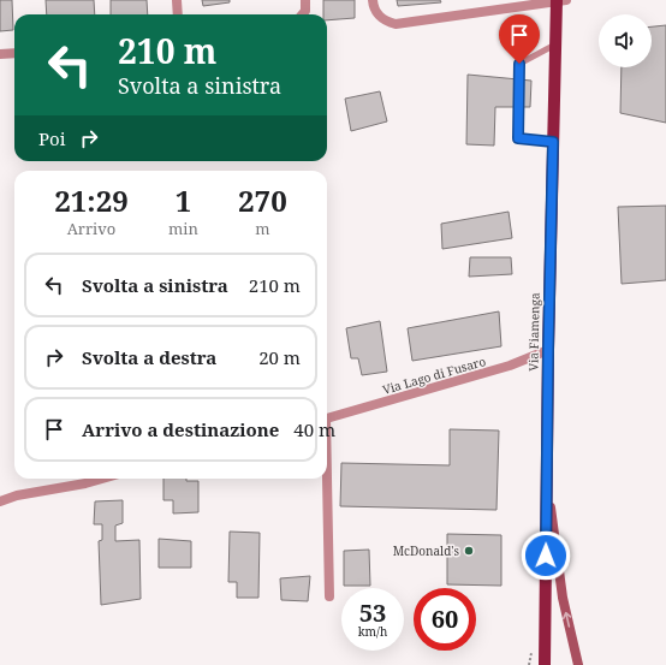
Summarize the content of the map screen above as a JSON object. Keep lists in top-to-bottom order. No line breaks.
{"streets":{"main road":["Via Fiamenga"],"street":["Via Lago di Fusaro"]},"crossings":[["Via Fiamenga","Via Lago di Fusaro"]],"places":["McDonald's"],"page":{"turn":["210 m","Svolta a sinistra"],"then":"Poi","eta":["21:29","Arrivo","1","min","270","m"],"list":[{"name":"Svolta a sinistra","value":"210 m"},{"name":"Svolta a destra","value":"20 m"},{"name":"Arrivo a destinazione","value":"40 m"}],"speed":"53 km/h","limit":"60"}}
